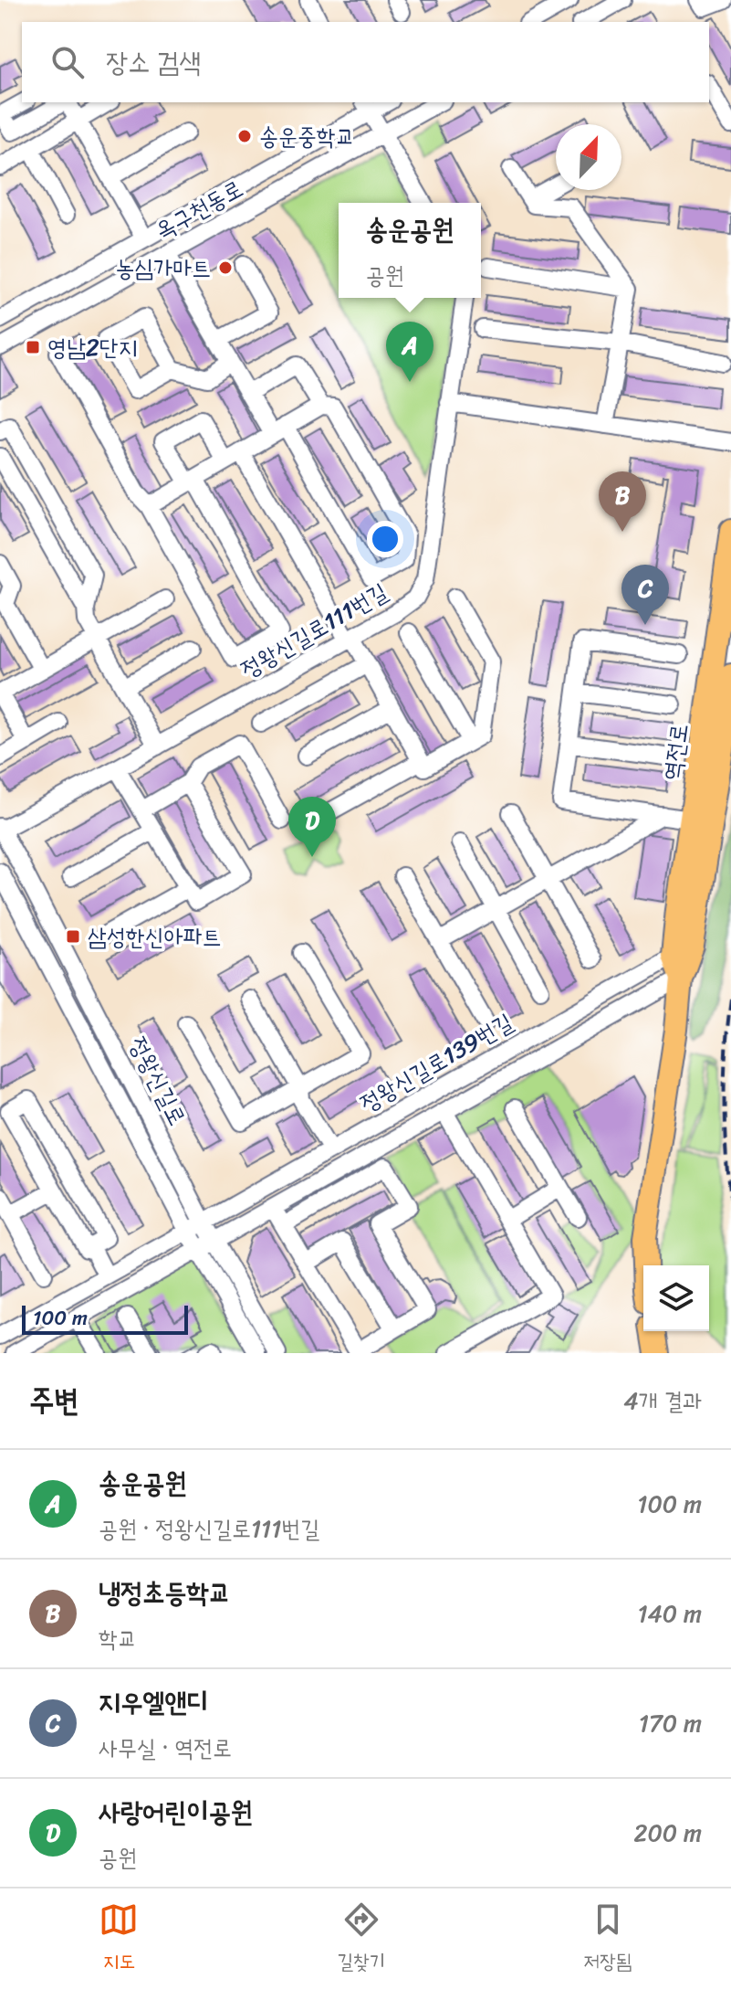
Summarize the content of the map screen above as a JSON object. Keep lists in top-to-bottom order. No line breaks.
{"streets":{"main road":["역전로"],"street":["옥구천동로","정왕신길로111번길","정왕신길로139번길","정왕신길로"]},"crossings":[["정왕신길로111번길","정왕신길로"],["역전로","정왕신길로139번길"],["정왕신길로139번길","정왕신길로"]],"places":{"other":["송운중학교","농심가마트"],"transit":["영남2단지","삼성한신아파트"]},"scale_bar":"100 m","north":"top right","page":{"search":"장소 검색","popup":["송운공원","공원"],"pins":["A","B","C","D"],"scale":"100 m","heading":["주변","4개 결과"],"list":[{"mark":"A","name":"송운공원","note":"공원 · 정왕신길로111번길","value":"100 m"},{"mark":"B","name":"냉정초등학교","note":"학교","value":"140 m"},{"mark":"C","name":"지우엘앤디","note":"사무실 · 역전로","value":"170 m"},{"mark":"D","name":"사랑어린이공원","note":"공원","value":"200 m"}],"nav":["지도","길찾기","저장됨"]}}
